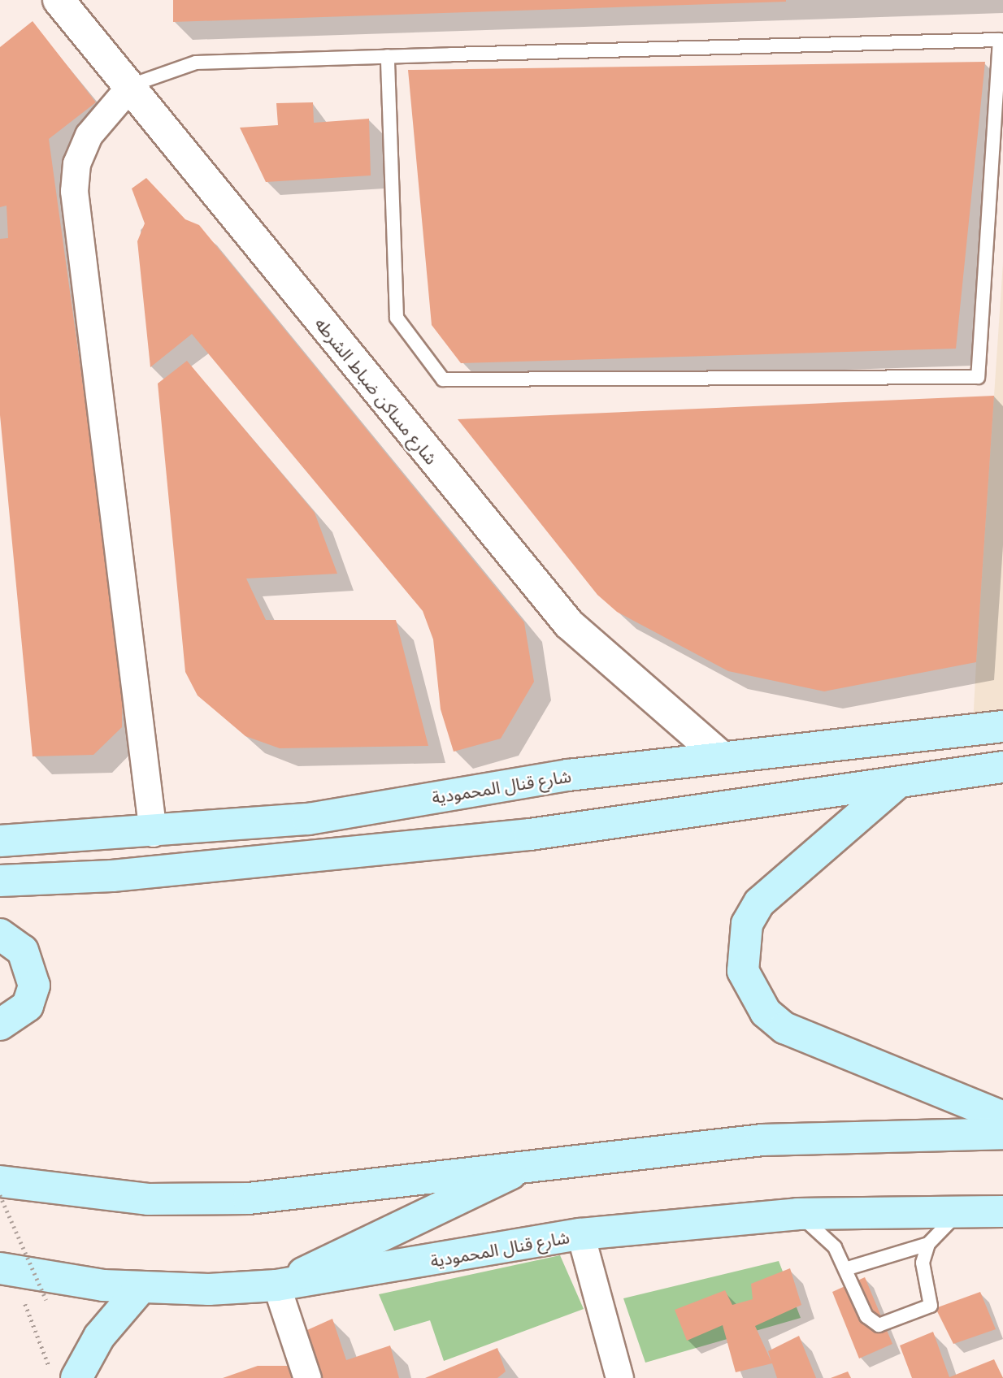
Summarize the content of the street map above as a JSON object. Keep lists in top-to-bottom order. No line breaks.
{"streets":{"main road":["شارع قنال المحمودية"],"street":["شارع مساكن ضباط الشرطه"]},"crossings":[["شارع مساكن ضباط الشرطه","شارع قنال المحمودية"]]}
